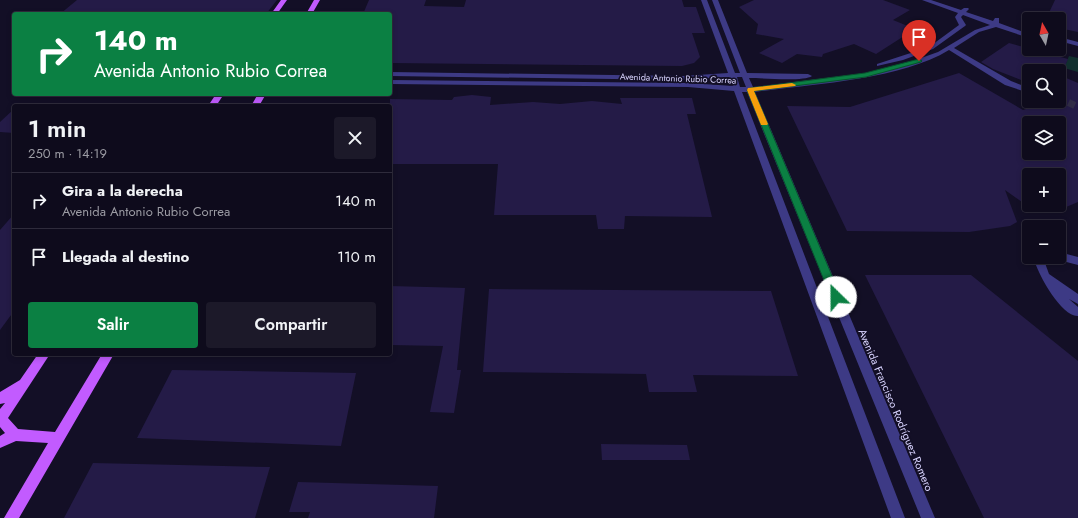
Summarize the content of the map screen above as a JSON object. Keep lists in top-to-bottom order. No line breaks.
{"streets":{"street":["Avenida Antonio Rubio Correa","Avenida Francisco Rodríguez Romero"]},"crossings":[["Avenida Antonio Rubio Correa","Avenida Francisco Rodríguez Romero"]],"north":"top","page":{"map_buttons":["+","−"],"turn":["140 m","Avenida Antonio Rubio Correa"],"heading":["1 min","250 m · 14:19"],"list":[{"name":"Gira a la derecha","note":"Avenida Antonio Rubio Correa","value":"140 m"},{"name":"Llegada al destino","value":"110 m"}],"buttons":["Salir","Compartir"]}}
